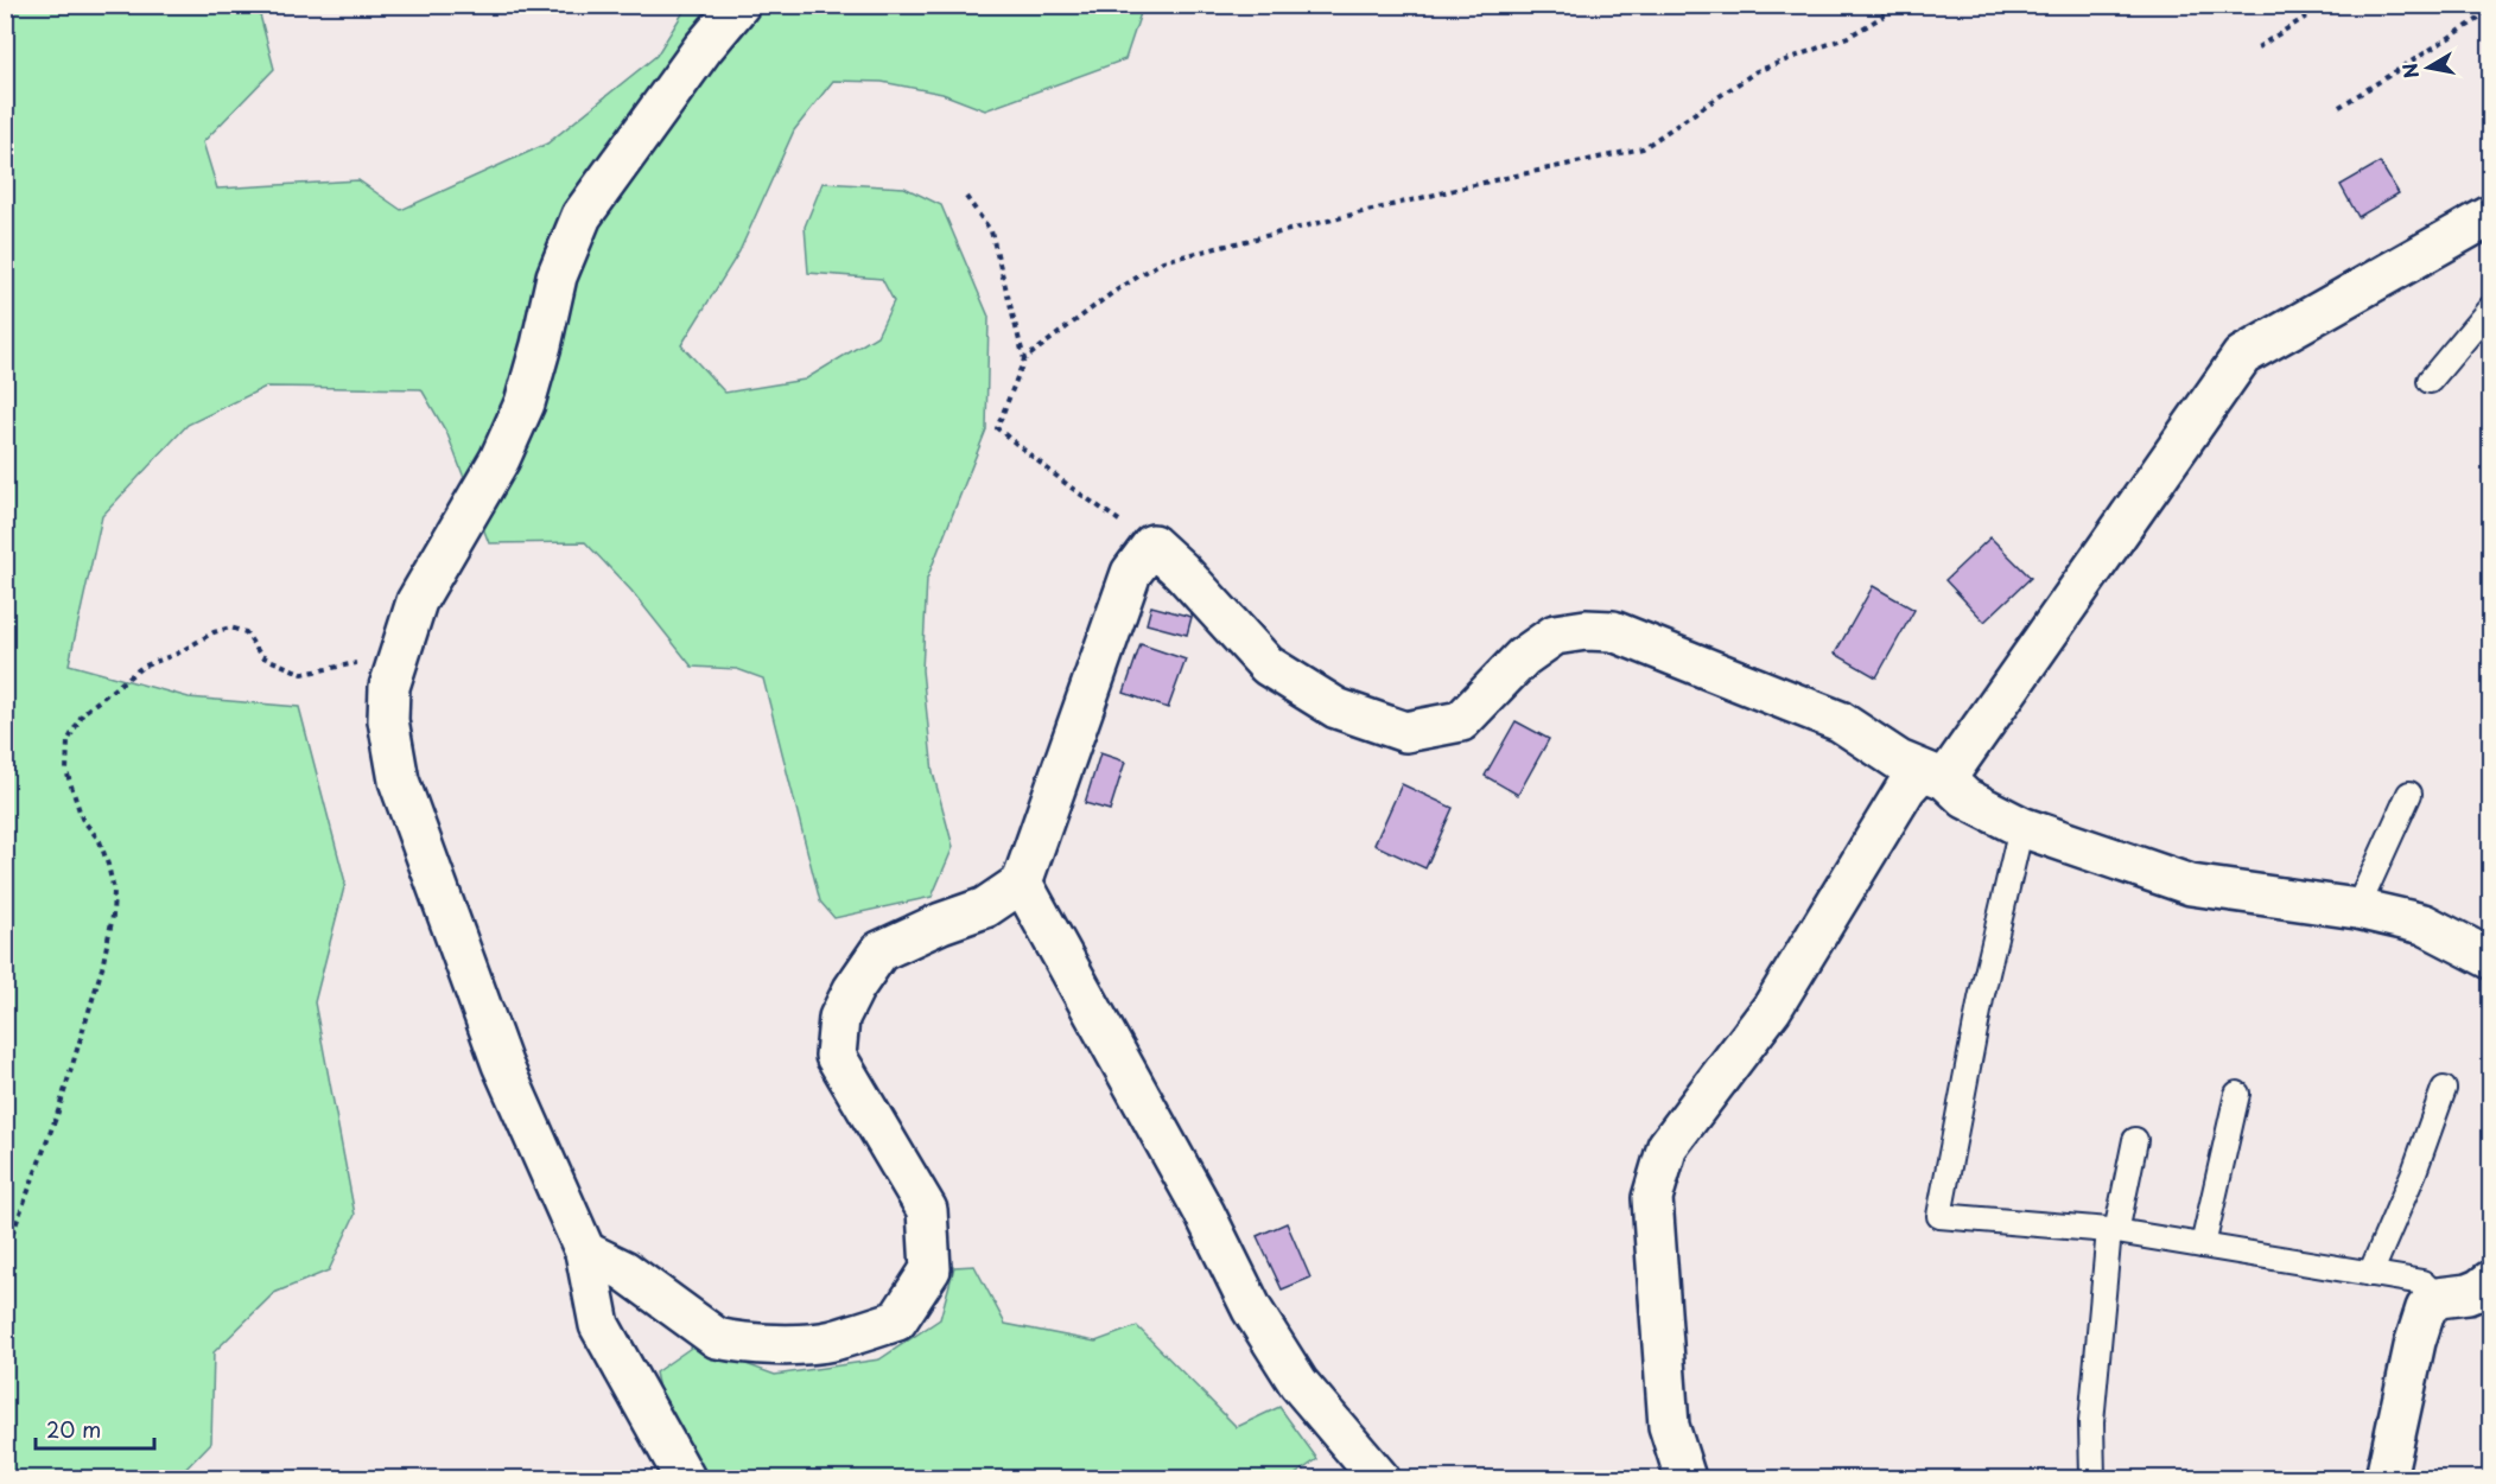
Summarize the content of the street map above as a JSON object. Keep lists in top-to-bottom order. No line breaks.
{"scale_bar":"20 m","north":"left"}
